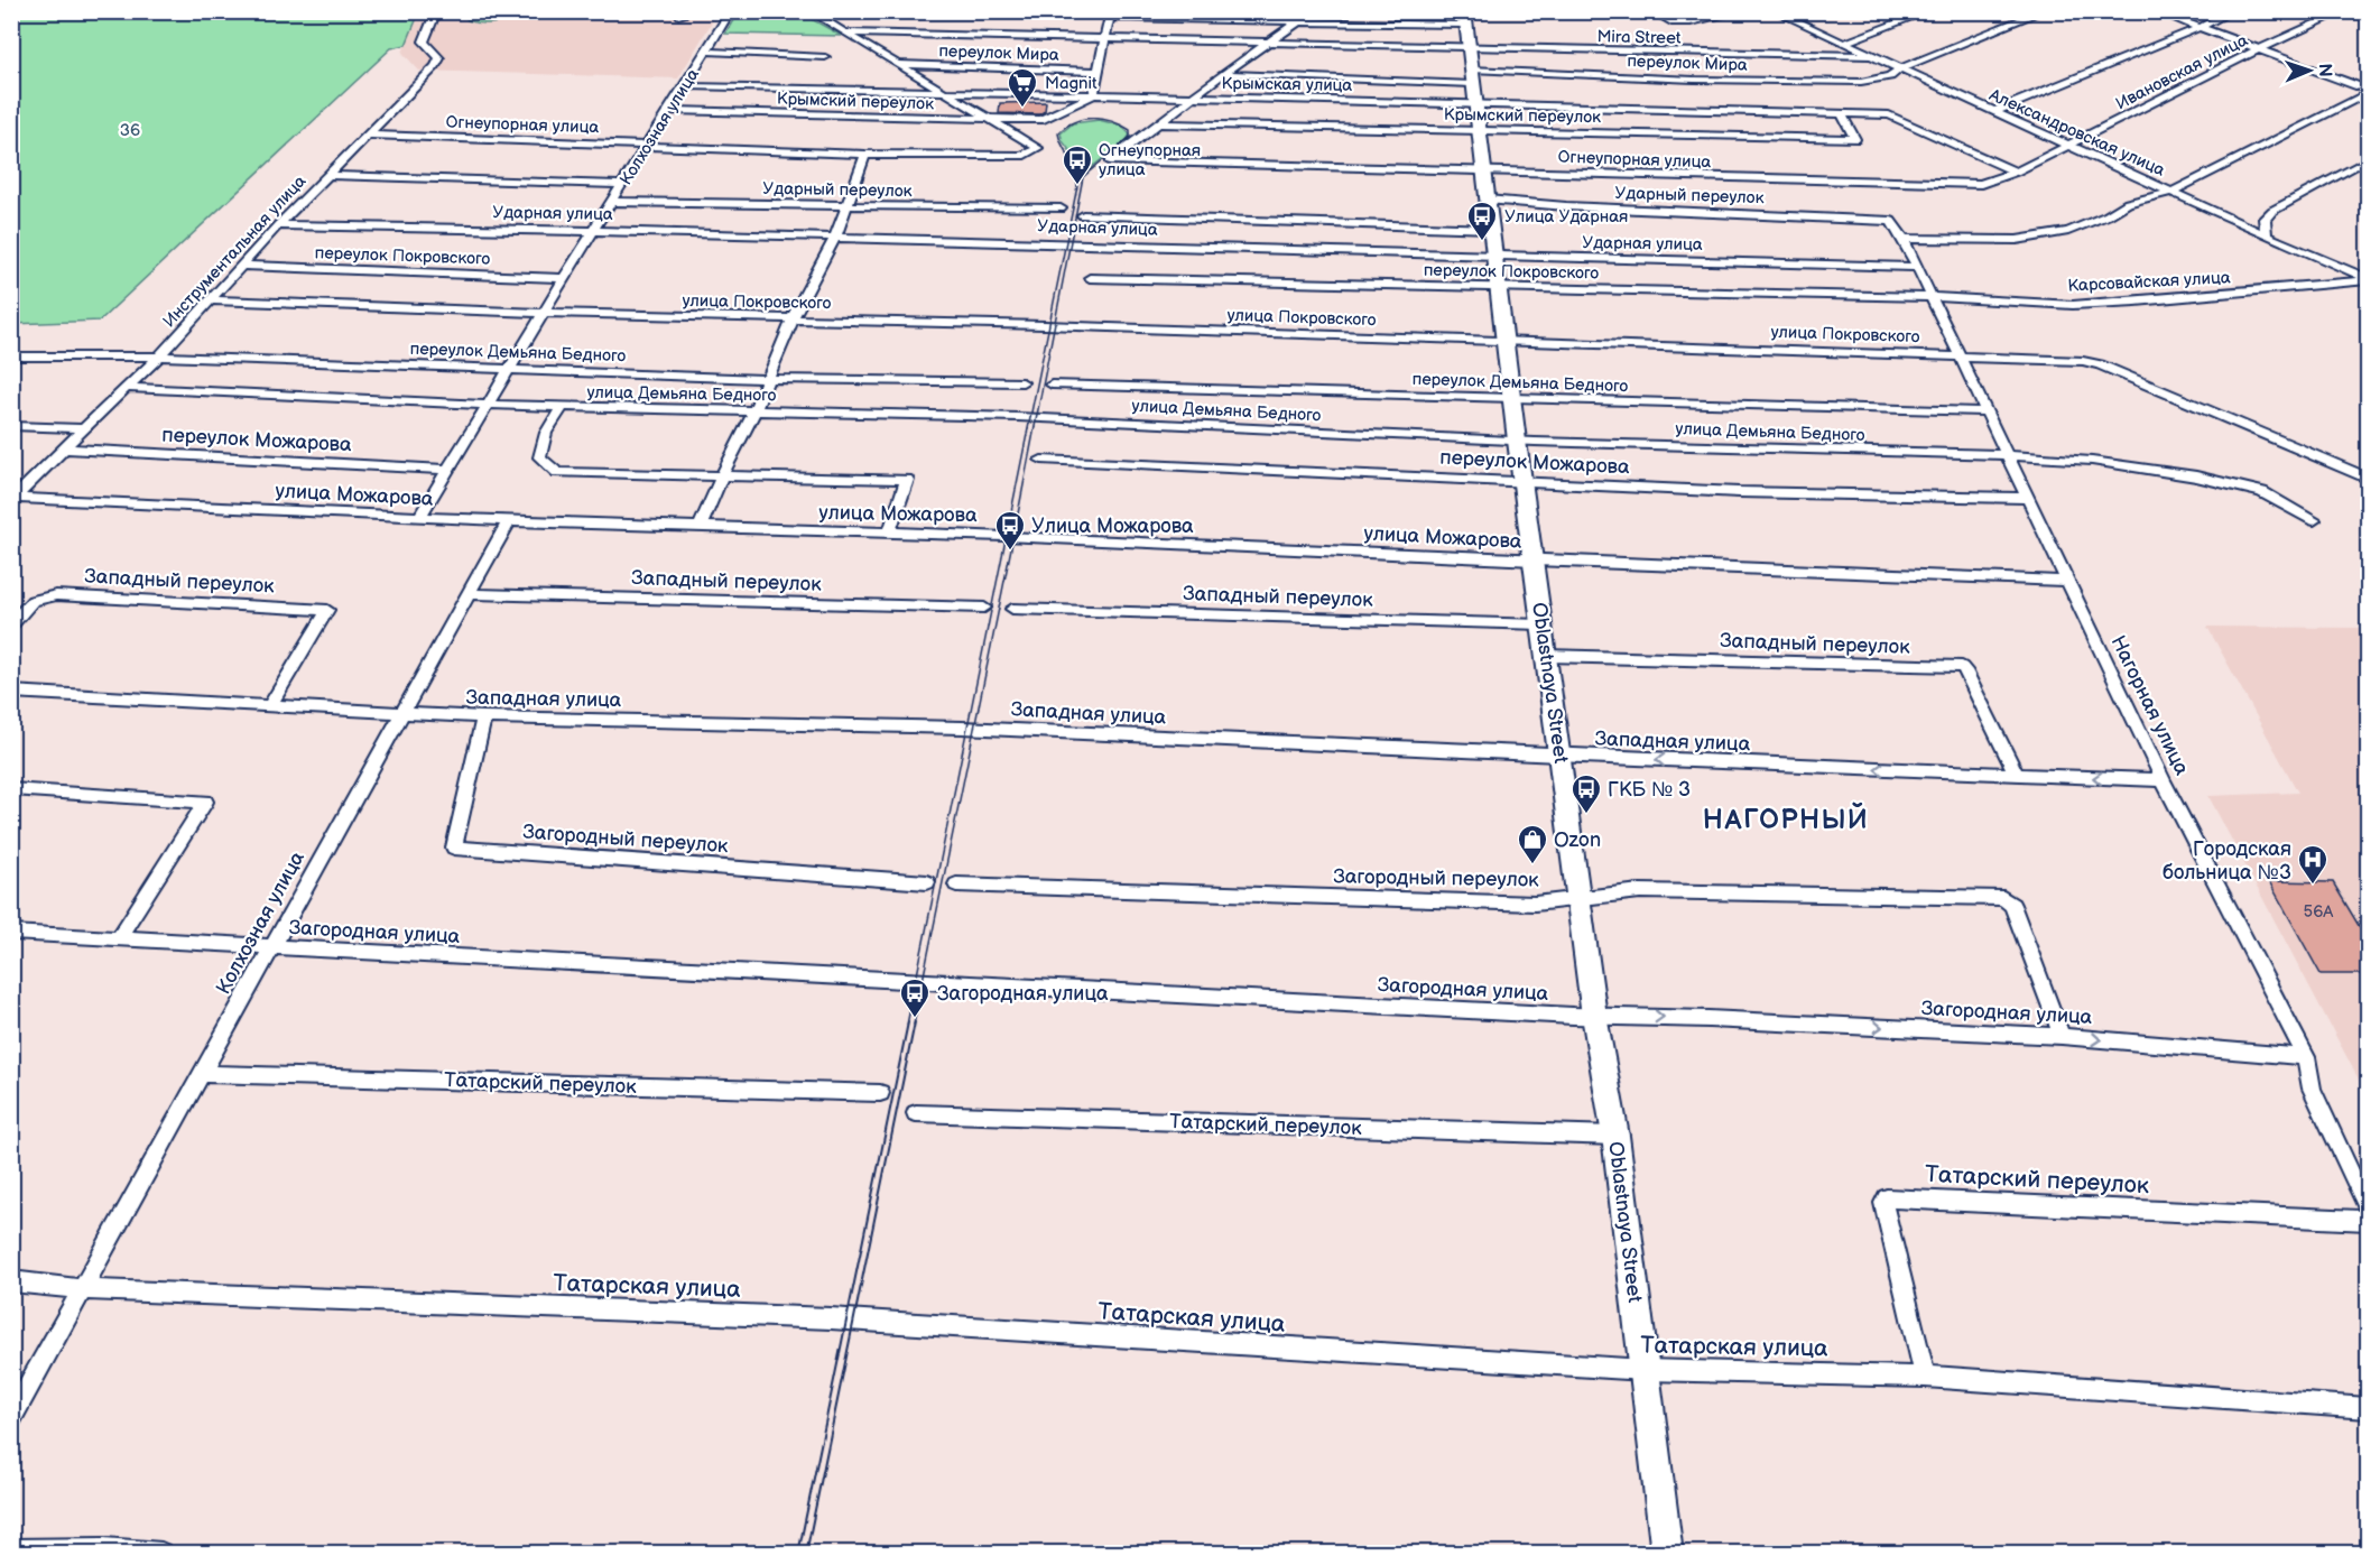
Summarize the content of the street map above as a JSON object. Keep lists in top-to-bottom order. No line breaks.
{"streets":{"main road":["Oblastnaya Street"],"street":["Mira Street","переулок Мира","Ивановская улица","Крымская улица","Крымский переулок","Огнеупорная улица","Колхозная улица","Александровская улица","Ударный переулок","Ударная улица","Инструментальная улица","переулок Покровского","Карсовайская улица","улица Покровского","переулок Демьяна Бедного","улица Демьяна Бедного","переулок Можарова","улица Можарова","Западный переулок","Западная улица","Нагорная улица","Загородный переулок","Загородная улица","Татарский переулок","Татарская улица"]},"crossings":[["Mira Street","Александровская улица"],["Mira Street","Oblastnaya Street"],["переулок Мира","Александровская улица"],["переулок Мира","Oblastnaya Street"],["Ивановская улица","Огнеупорная улица"],["Ивановская улица","Александровская улица"],["Крымская улица","Крымский переулок"],["Крымская улица","Огнеупорная улица"],["Крымская улица","Колхозная улица"],["Крымская улица","Oblastnaya Street"],["Крымский переулок","Огнеупорная улица"],["Крымский переулок","Колхозная улица"],["Крымский переулок","Oblastnaya Street"],["Огнеупорная улица","Колхозная улица"],["Огнеупорная улица","Александровская улица"],["Огнеупорная улица","Инструментальная улица"],["Огнеупорная улица","Oblastnaya Street"],["Колхозная улица","Ударный переулок"],["Колхозная улица","Ударная улица"],["Колхозная улица","переулок Покровского"],["Колхозная улица","улица Покровского"],["Колхозная улица","переулок Демьяна Бедного"],["Колхозная улица","улица Демьяна Бедного"],["Колхозная улица","переулок Можарова"],["Колхозная улица","улица Можарова"],["Колхозная улица","Западный переулок"],["Колхозная улица","Западная улица"],["Колхозная улица","Загородная улица"],["Колхозная улица","Татарский переулок"],["Колхозная улица","Татарская улица"],["Александровская улица","Карсовайская улица"],["Ударный переулок","Oblastnaya Street"],["Ударный переулок","Нагорная улица"],["Ударная улица","Инструментальная улица"],["Ударная улица","Oblastnaya Street"],["Ударная улица","Нагорная улица"],["Инструментальная улица","переулок Покровского"],["Инструментальная улица","улица Покровского"],["Инструментальная улица","переулок Демьяна Бедного"],["Инструментальная улица","улица Демьяна Бедного"],["Инструментальная улица","переулок Можарова"],["Инструментальная улица","улица Можарова"],["переулок Покровского","Карсовайская улица"],["переулок Покровского","Oblastnaya Street"],["переулок Покровского","Нагорная улица"],["Карсовайская улица","Нагорная улица"],["улица Покровского","Oblastnaya Street"],["улица Покровского","Нагорная улица"],["переулок Демьяна Бедного","Oblastnaya Street"],["переулок Демьяна Бедного","Нагорная улица"],["улица Демьяна Бедного","Oblastnaya Street"],["улица Демьяна Бедного","Нагорная улица"],["переулок Можарова","Oblastnaya Street"],["переулок Можарова","Нагорная улица"],["улица Можарова","Oblastnaya Street"],["улица Можарова","Нагорная улица"],["Западный переулок","Oblastnaya Street"],["Западный переулок","Западная улица"],["Oblastnaya Street","Западная улица"],["Oblastnaya Street","Загородный переулок"],["Oblastnaya Street","Загородная улица"],["Oblastnaya Street","Татарский переулок"],["Oblastnaya Street","Татарская улица"],["Западная улица","Нагорная улица"],["Западная улица","Загородный переулок"],["Нагорная улица","Загородная улица"],["Загородный переулок","Загородная улица"],["Татарский переулок","Татарская улица"]],"districts":["НАГОРНЫЙ"],"parks":["36"],"places":{"supermarket":["Magnit"],"bus stop":["Огнеупорная улица","Улица Ударная","Улица Можарова","ГКБ № 3","Загородная улица"],"shop":["Ozon"],"hospital":["Городская больница №3"]},"house_numbers":["56А"],"north":"right"}
